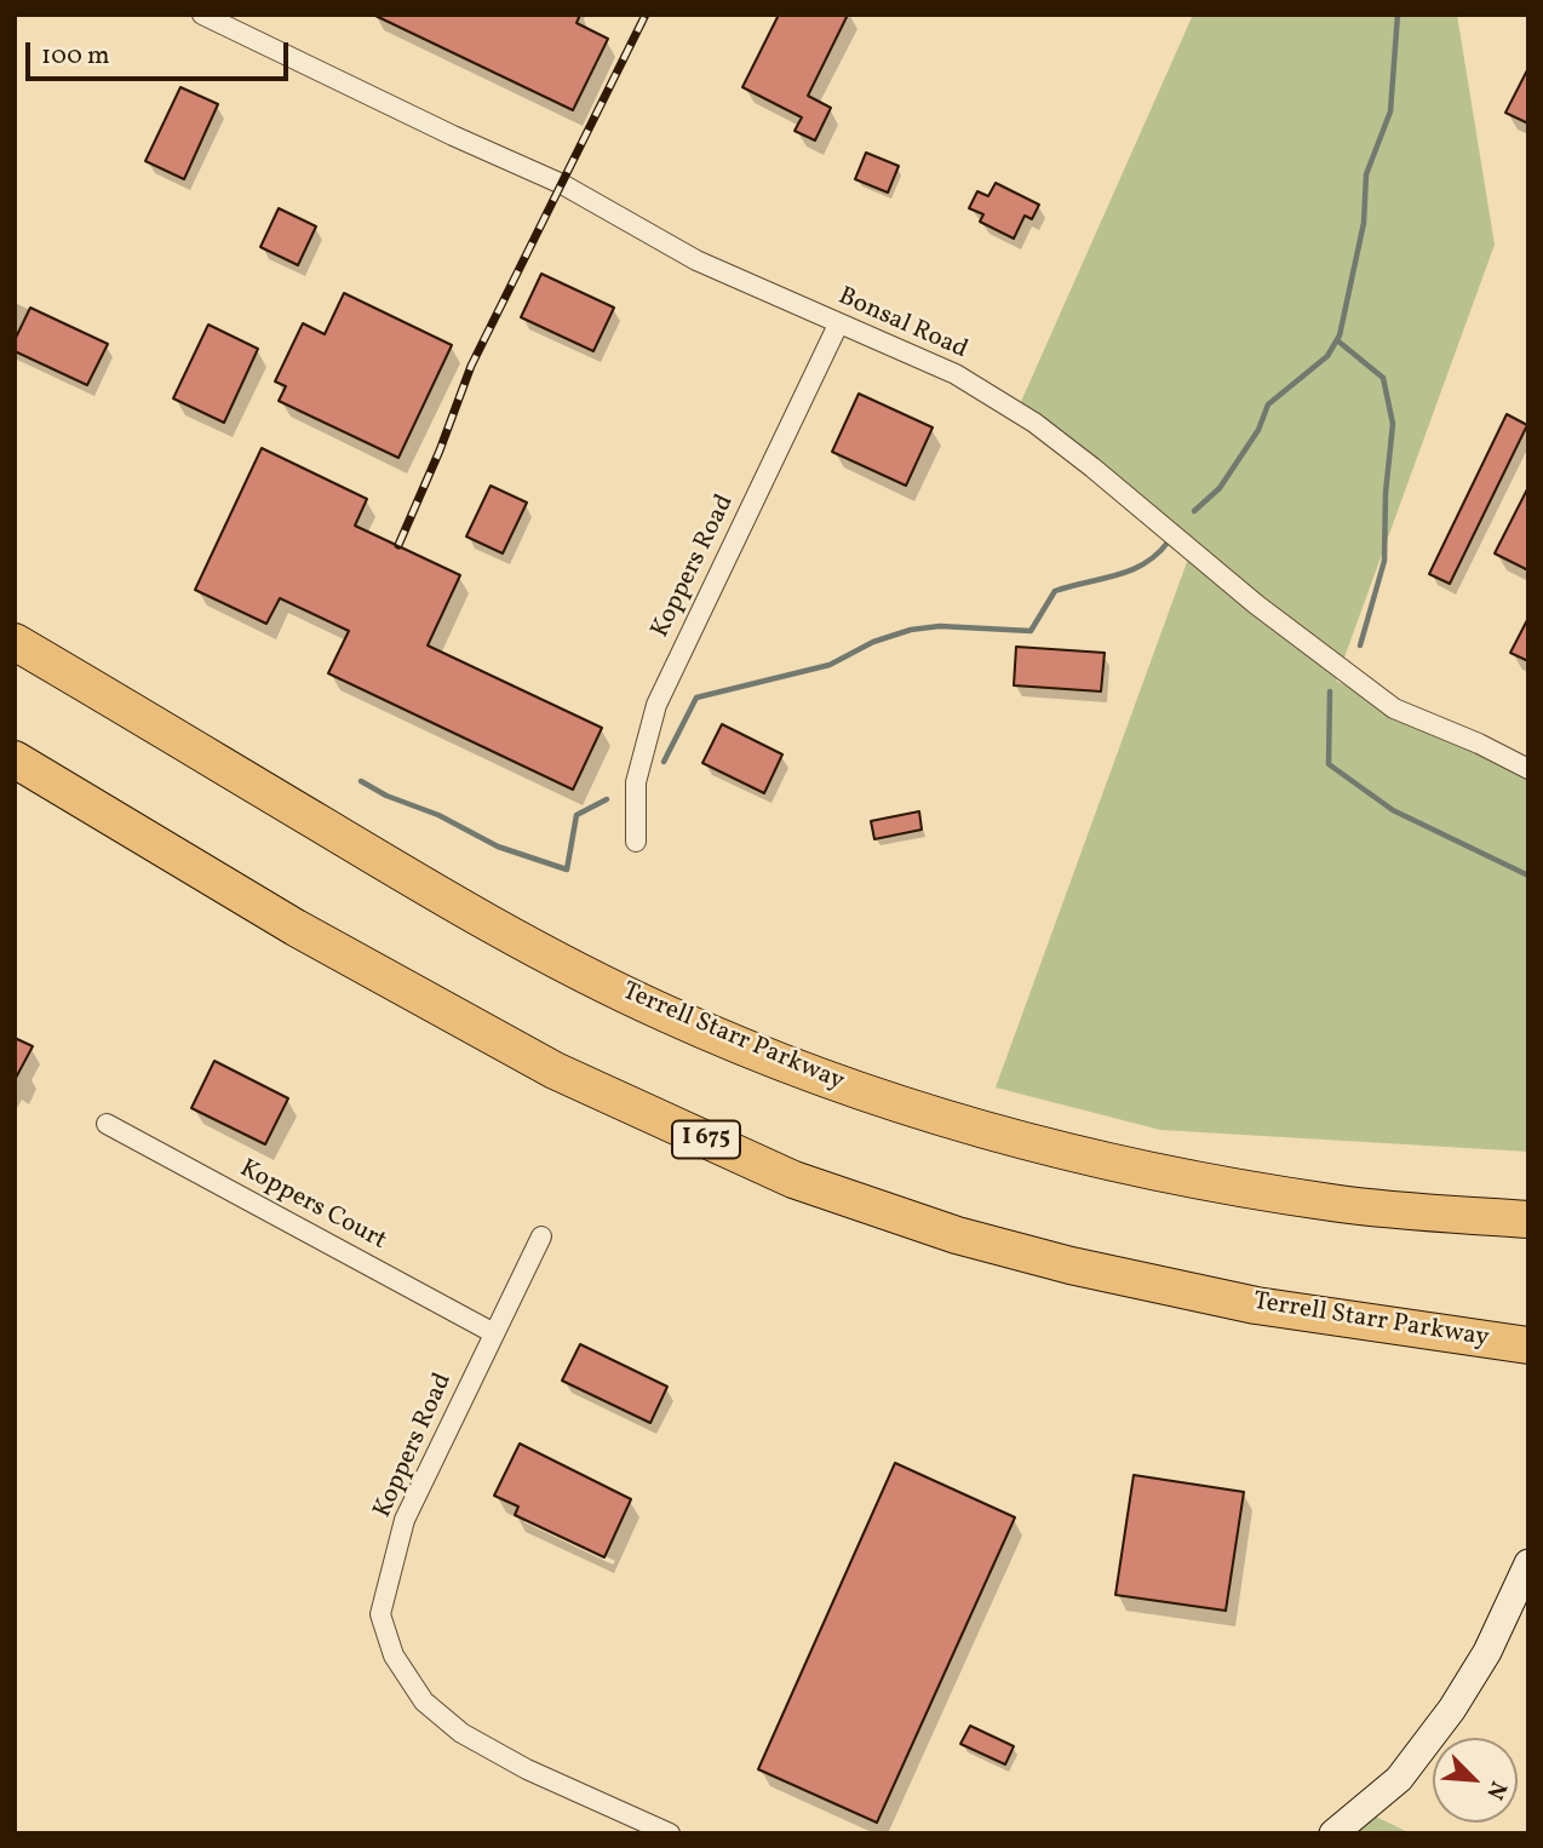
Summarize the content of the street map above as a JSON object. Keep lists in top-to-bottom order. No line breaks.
{"streets":{"highway":["Terrell Starr Parkway","I 675"],"street":["Bonsal Road","Koppers Road","Koppers Court"]},"crossings":[["Bonsal Road","Koppers Road"],["Koppers Road","Koppers Court"]],"scale_bar":"100 m","north":"bottom right"}
